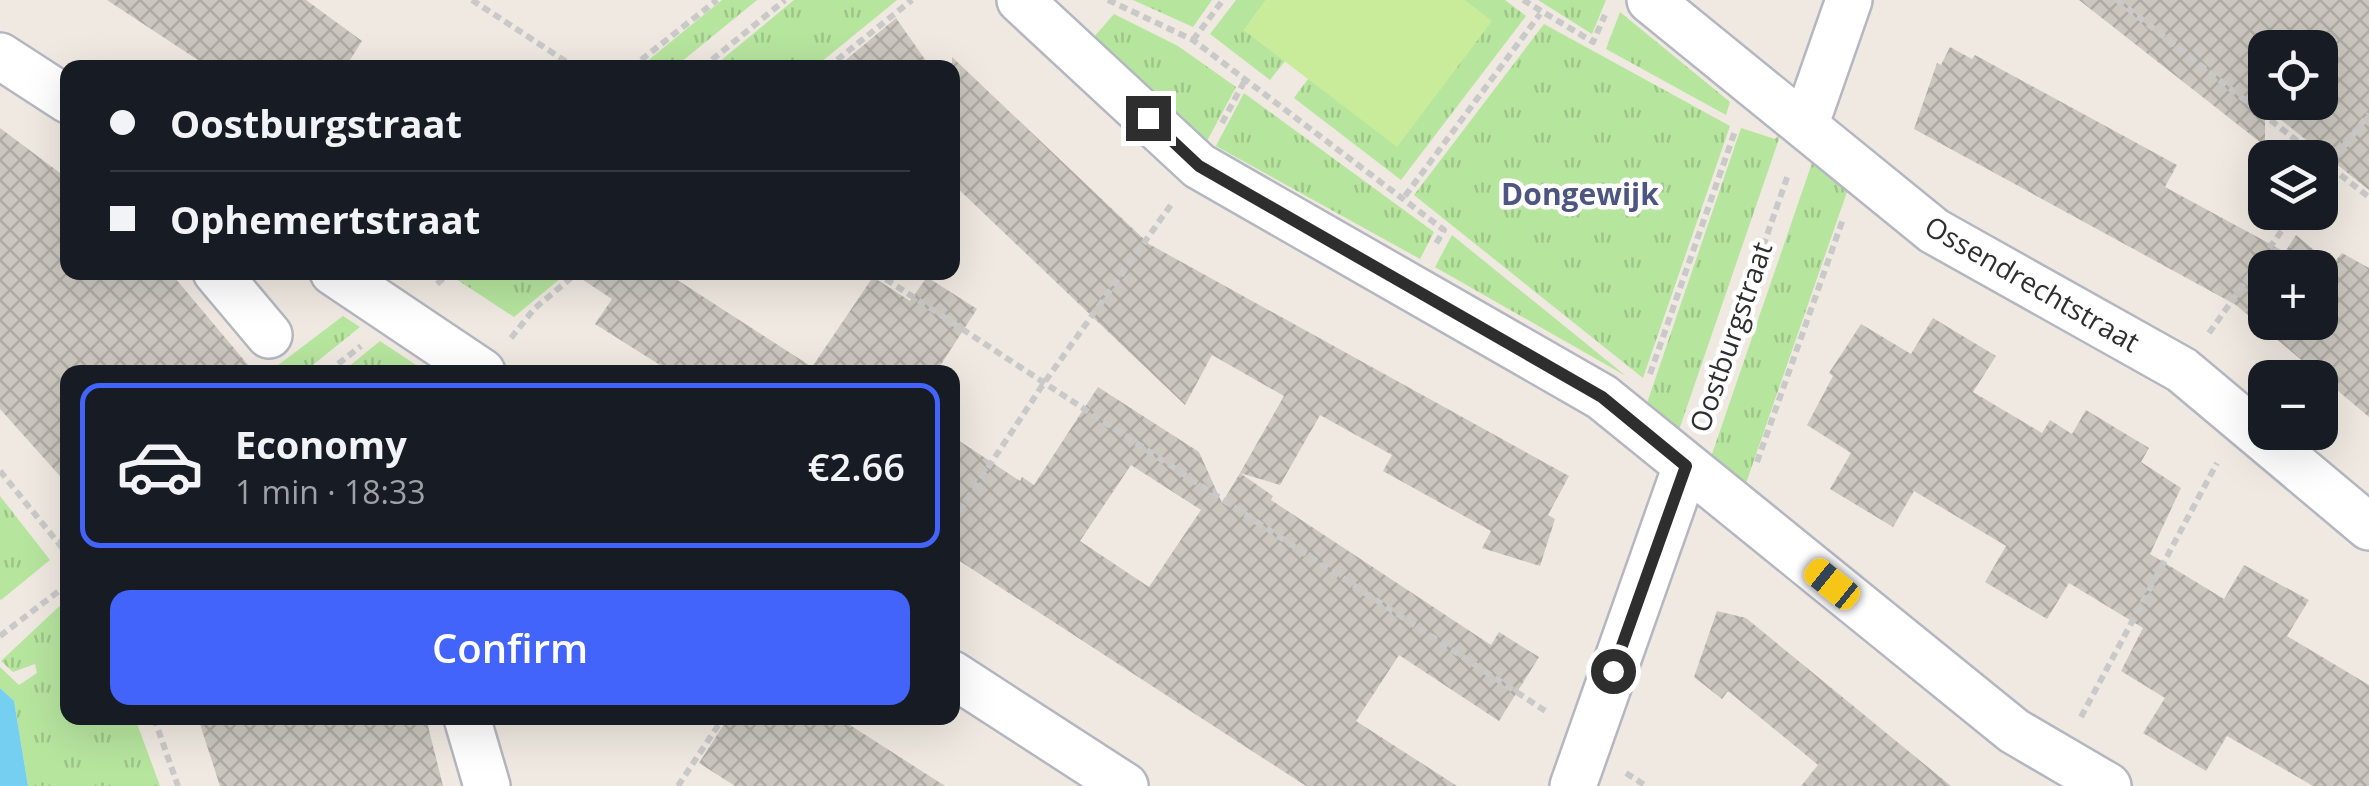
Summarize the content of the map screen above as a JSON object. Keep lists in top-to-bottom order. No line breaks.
{"streets":{"street":["Ossendrechtstraat","Oostburgstraat"]},"crossings":[["Ossendrechtstraat","Oostburgstraat"]],"districts":["Dongewijk"],"page":{"map_buttons":["+","−"],"banner":["Oostburgstraat","Ophemertstraat"],"list":[{"name":"Economy","note":"1 min · 18:33","value":"€2.66"}],"buttons":"Confirm"}}
